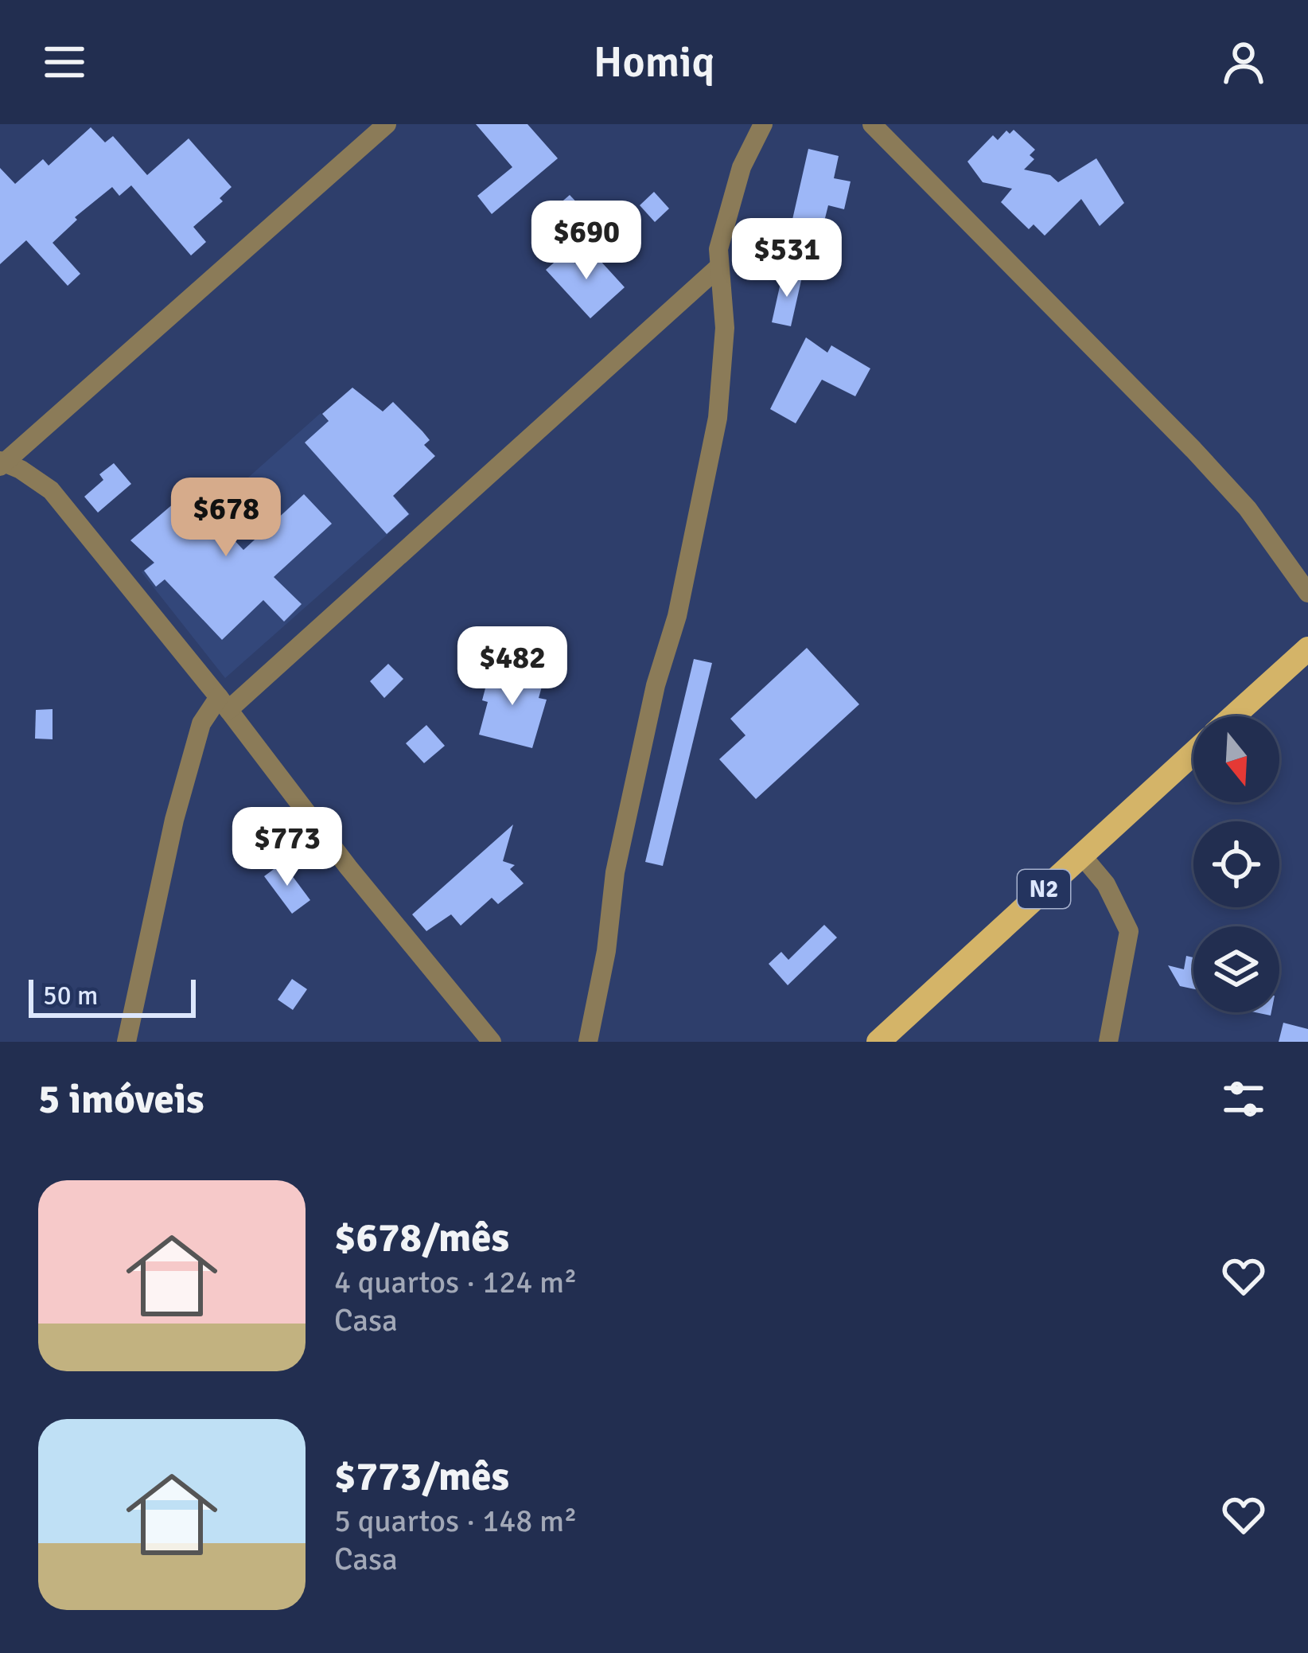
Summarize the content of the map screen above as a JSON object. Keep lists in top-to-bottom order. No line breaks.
{"streets":{"main road":["N2"]},"scale_bar":"50 m","north":"bottom","page":{"header":"Homiq","price":["$690","$531","$678","$482","$773"],"scale":"50 m","heading":"5 imóveis","list":[{"name":"$678/mês","note":"4 quartos · 124 m² · Casa"},{"name":"$773/mês","note":"5 quartos · 148 m² · Casa"}]}}
